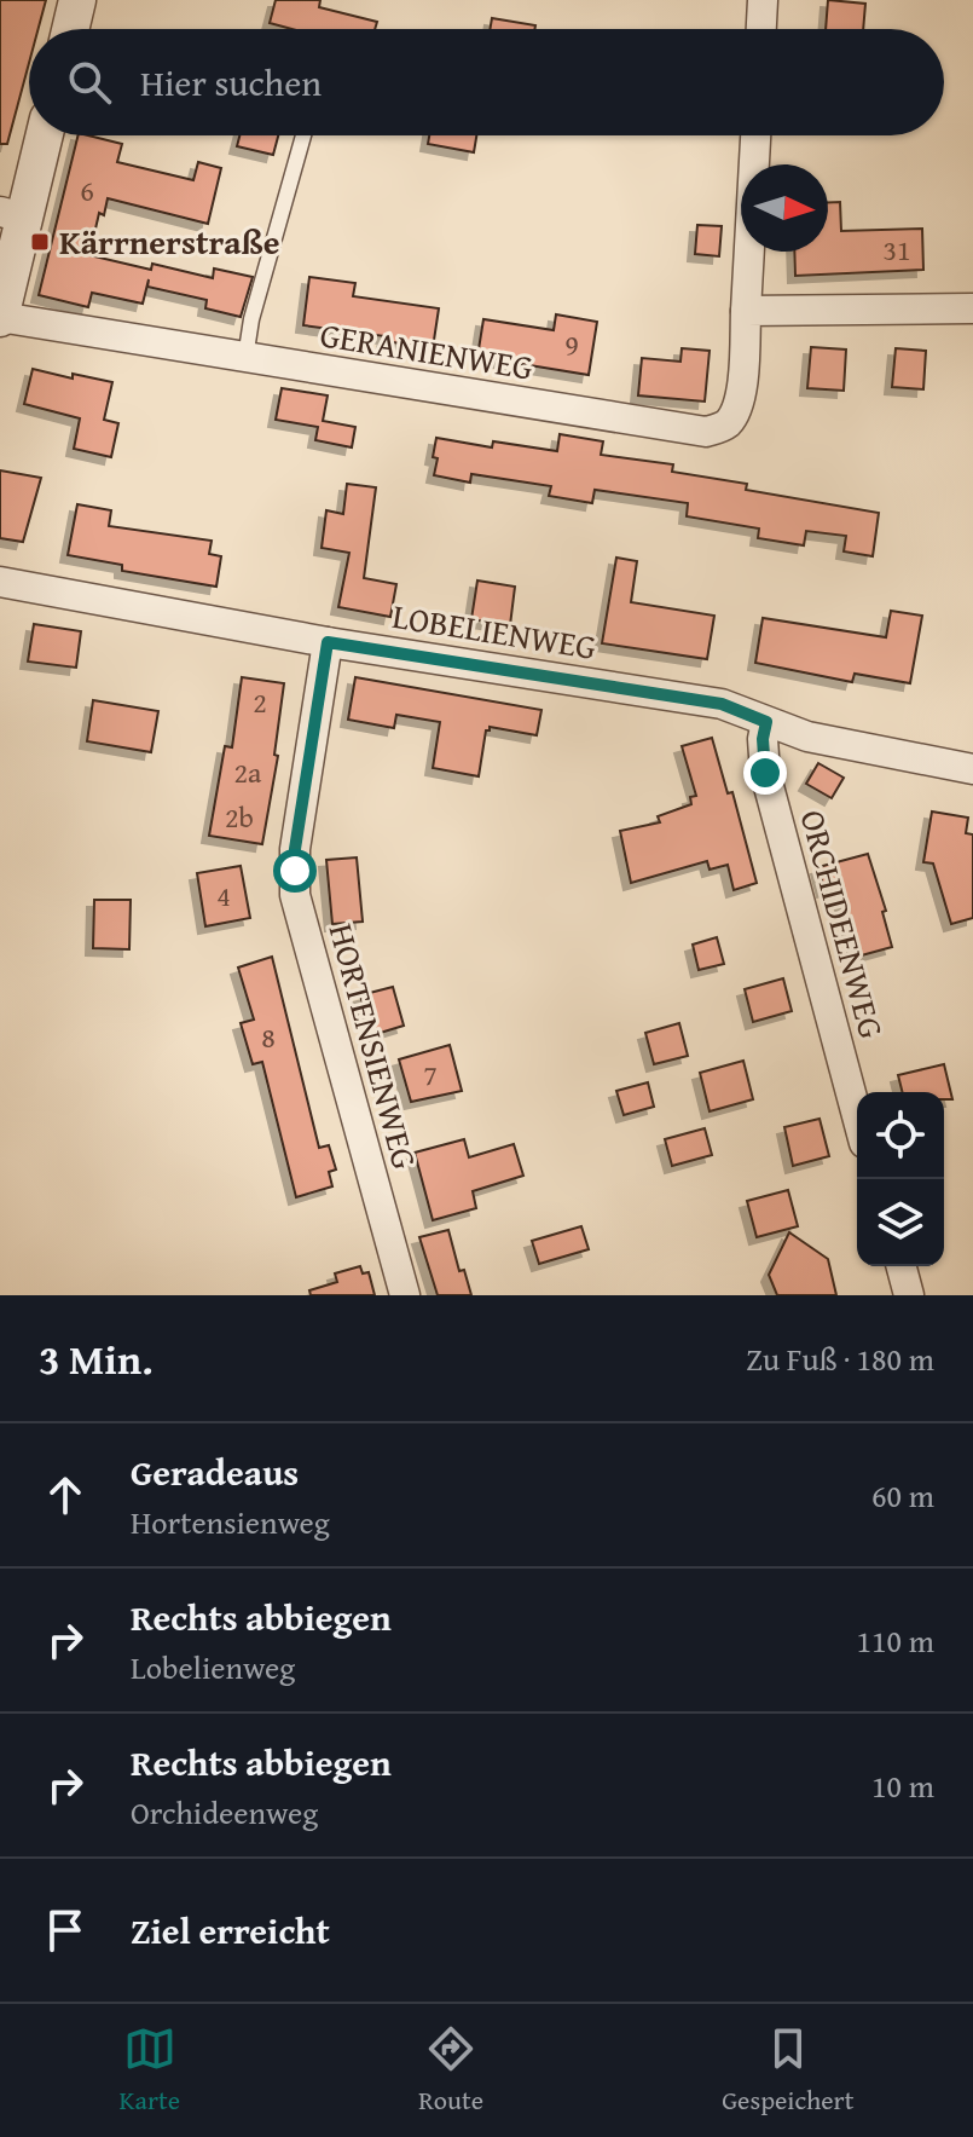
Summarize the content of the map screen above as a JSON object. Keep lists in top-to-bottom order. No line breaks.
{"streets":{"street":["GERANIENWEG","LOBELIENWEG","ORCHIDEENWEG","HORTENSIENWEG"]},"crossings":[["LOBELIENWEG","ORCHIDEENWEG"],["LOBELIENWEG","HORTENSIENWEG"]],"places":{"transit":["Kärrnerstraße"]},"house_numbers":["6","31","9","2","2a","2b","4","8","7"],"north":"right","page":{"search":"Hier suchen","heading":["3 Min.","Zu Fuß · 180 m"],"list":[["Geradeaus","Hortensienweg","60 m"],["Rechts abbiegen","Lobelienweg","110 m"],["Rechts abbiegen","Orchideenweg","10 m"],"Ziel erreicht"],"nav":["Karte","Route","Gespeichert"]}}
